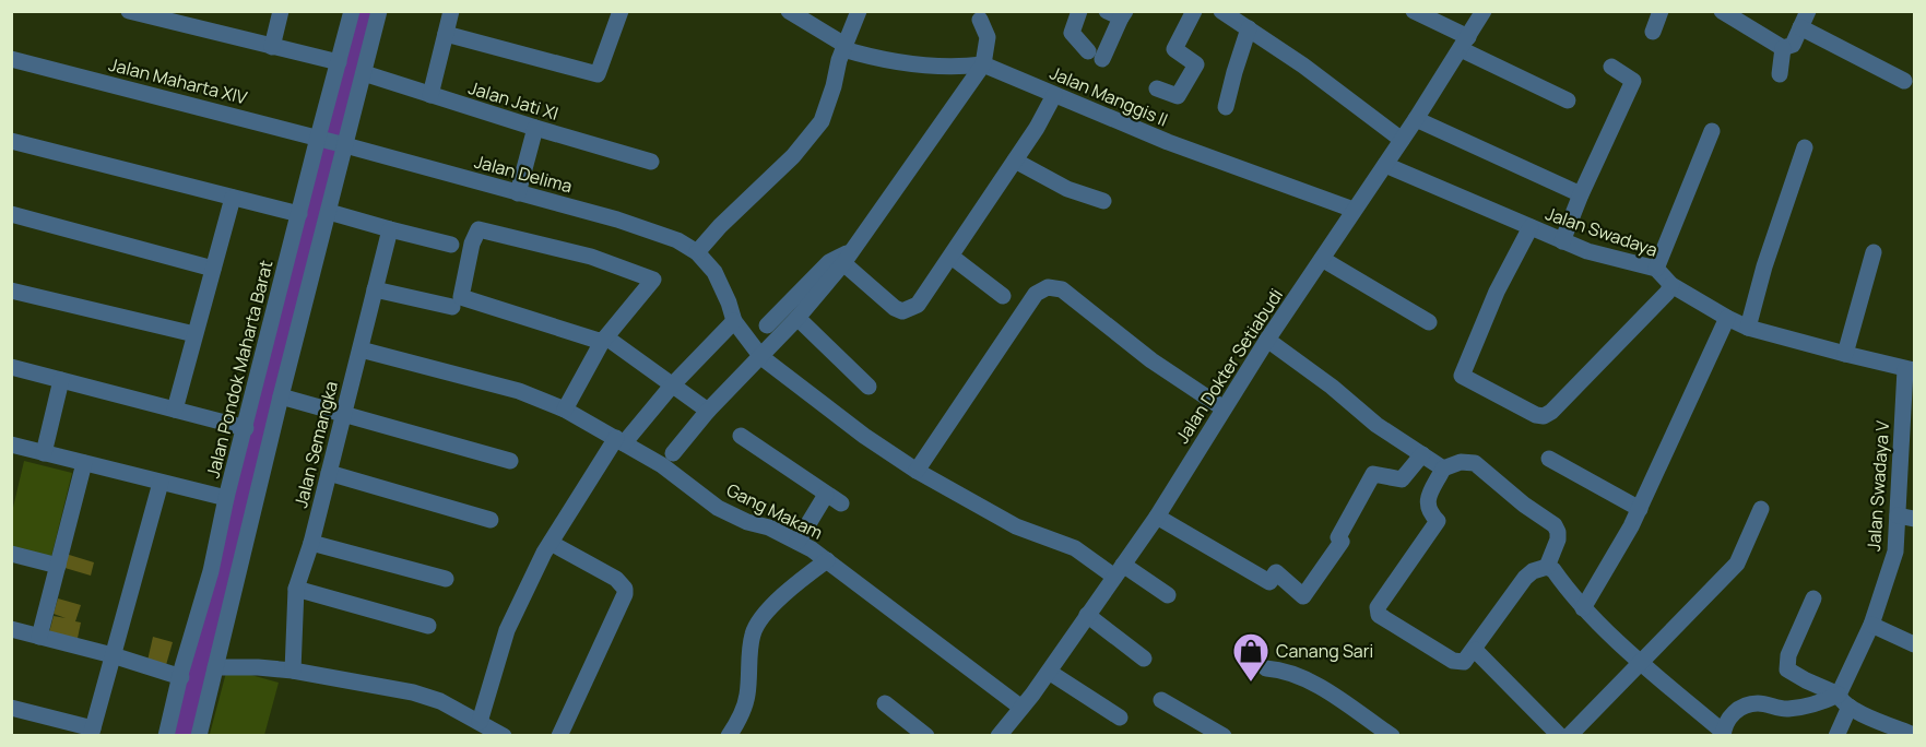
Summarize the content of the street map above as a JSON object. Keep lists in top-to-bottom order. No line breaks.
{"streets":{"street":["Jalan Maharta XIV","Jalan Manggis II","Jalan Jati XI","Jalan Delima","Jalan Swadaya","Jalan Dokter Setiabudi","Jalan Pondok Maharta Barat","Jalan Semangka","Jalan Swadaya V","Gang Makam"]},"crossings":[["Jalan Maharta XIV","Jalan Delima"],["Jalan Maharta XIV","Jalan Pondok Maharta Barat"],["Jalan Manggis II","Jalan Dokter Setiabudi"],["Jalan Jati XI","Jalan Pondok Maharta Barat"],["Jalan Delima","Jalan Pondok Maharta Barat"],["Jalan Swadaya","Jalan Dokter Setiabudi"],["Jalan Swadaya","Jalan Swadaya V"],["Jalan Dokter Setiabudi","Gang Makam"],["Jalan Semangka","Gang Makam"]],"places":{"shop":["Canang Sari"]}}
